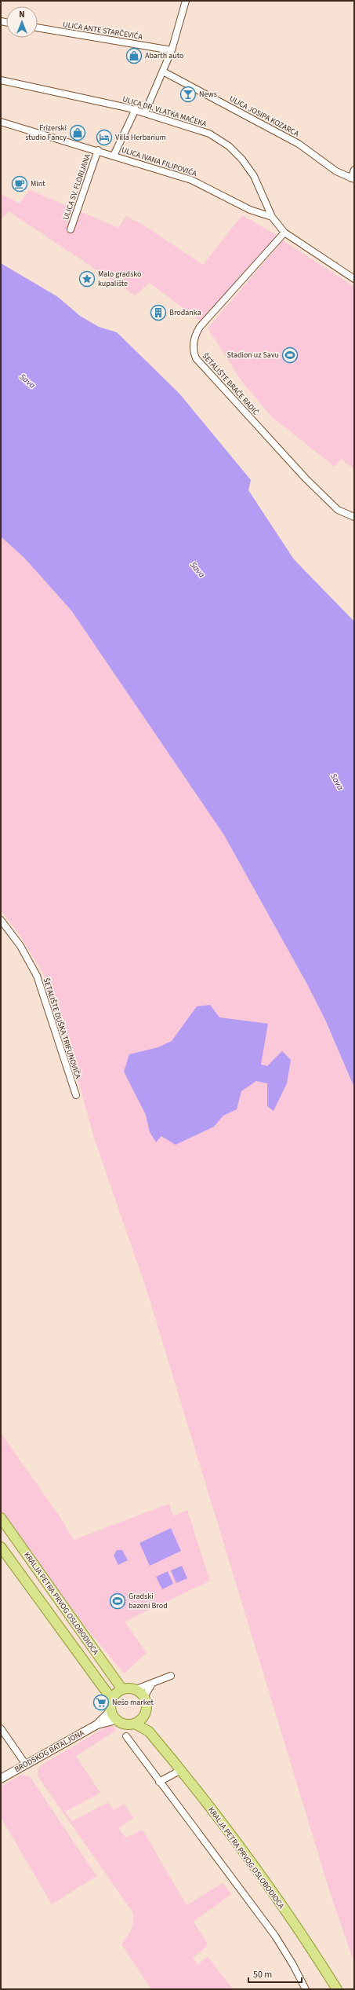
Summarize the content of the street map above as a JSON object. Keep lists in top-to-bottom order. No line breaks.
{"streets":{"main road":["KRALJA PETRA PRVOG OSLOBODIOCA"],"street":["ULICA ANTE STARČEVIĆA","ULICA DR. VLATKA MAČEKA","ULICA JOSIPA KOZARCA","ULICA IVANA FILIPOVIĆA","ULICA SV. FLORIJANA","ŠETALIŠTE BRAĆE RADIĆ","ŠETALIŠTE DUŠKA TRIFUNOVIĆA","BRODSKOG BATALJONA"]},"crossings":[["ULICA DR. VLATKA MAČEKA","ULICA IVANA FILIPOVIĆA"],["ULICA DR. VLATKA MAČEKA","ŠETALIŠTE BRAĆE RADIĆ"],["ULICA IVANA FILIPOVIĆA","ULICA SV. FLORIJANA"],["KRALJA PETRA PRVOG OSLOBODIOCA","BRODSKOG BATALJONA"]],"water":["Sava"],"places":{"shop":["Abarth auto","Frizerski studio Fancy"],"bar":["News"],"hotel":["Villa Herbarium"],"cafe":["Mint"],"place":["Malo gradsko kupalište"],"building":["Brođanka"],"sports":["Stadion uz Savu","Gradski bazeni Brod"],"supermarket":["Nešo market"]},"scale_bar":"50 m","north":"top"}
